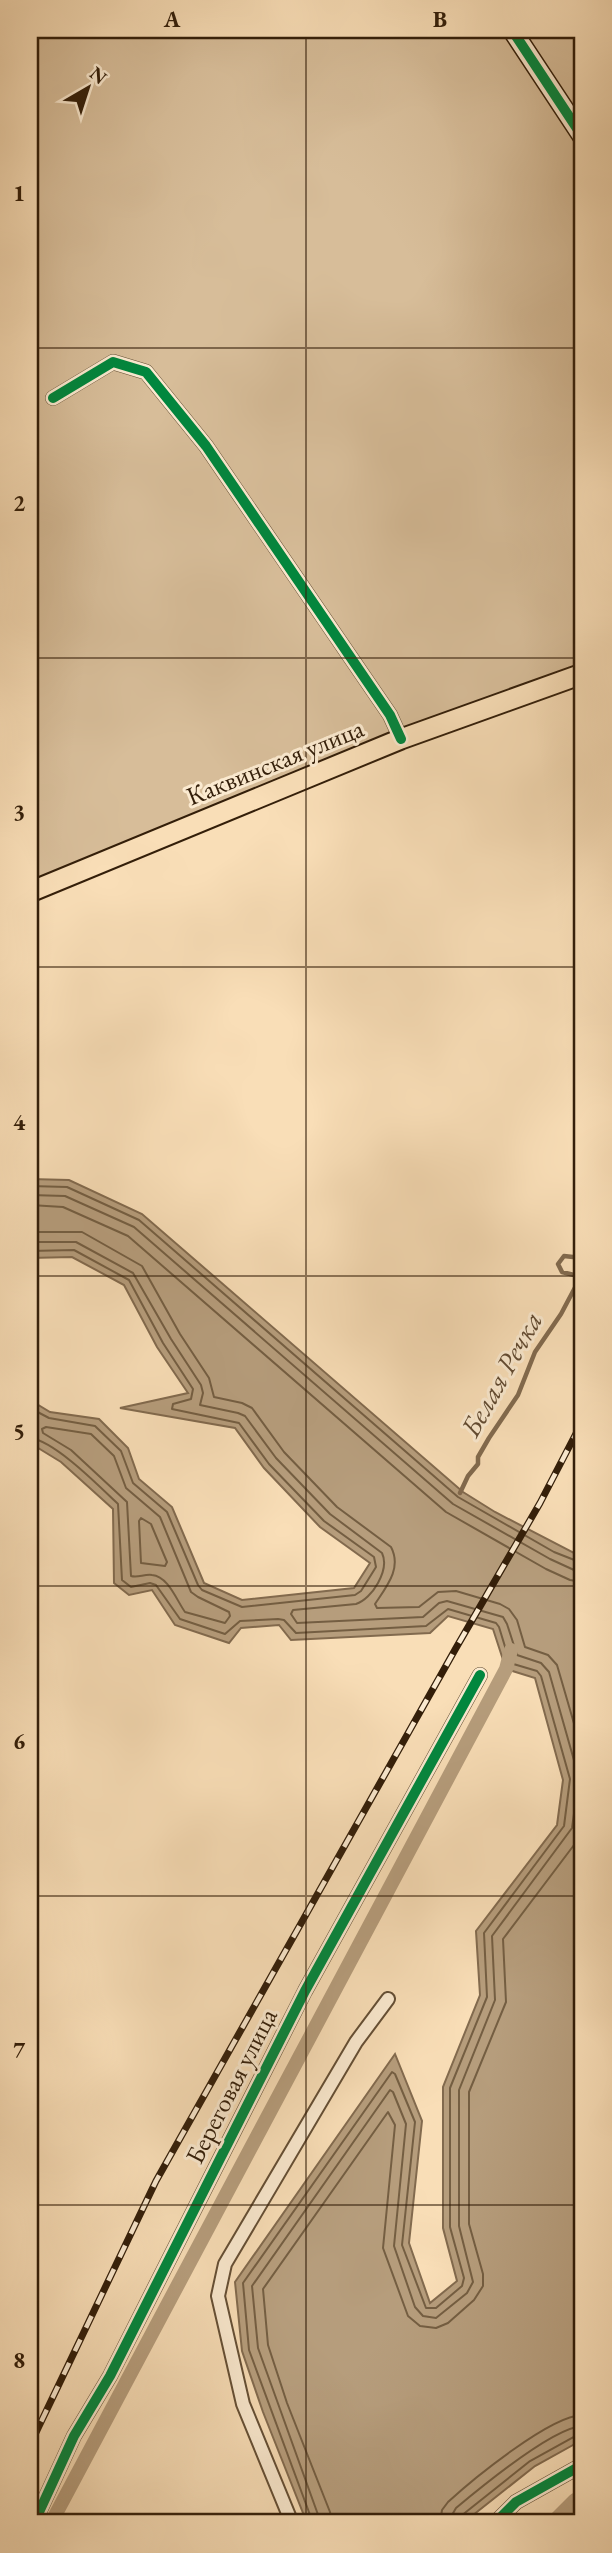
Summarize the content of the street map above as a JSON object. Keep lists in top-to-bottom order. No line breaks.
{"streets":{"main road":["Каквинская улица"],"street":["Береговая улица"]},"water":["Белая Речка"],"north":"top right","grid":{"columns":["A","B"],"rows":["1","2","3","4","5","6","7","8"]}}
